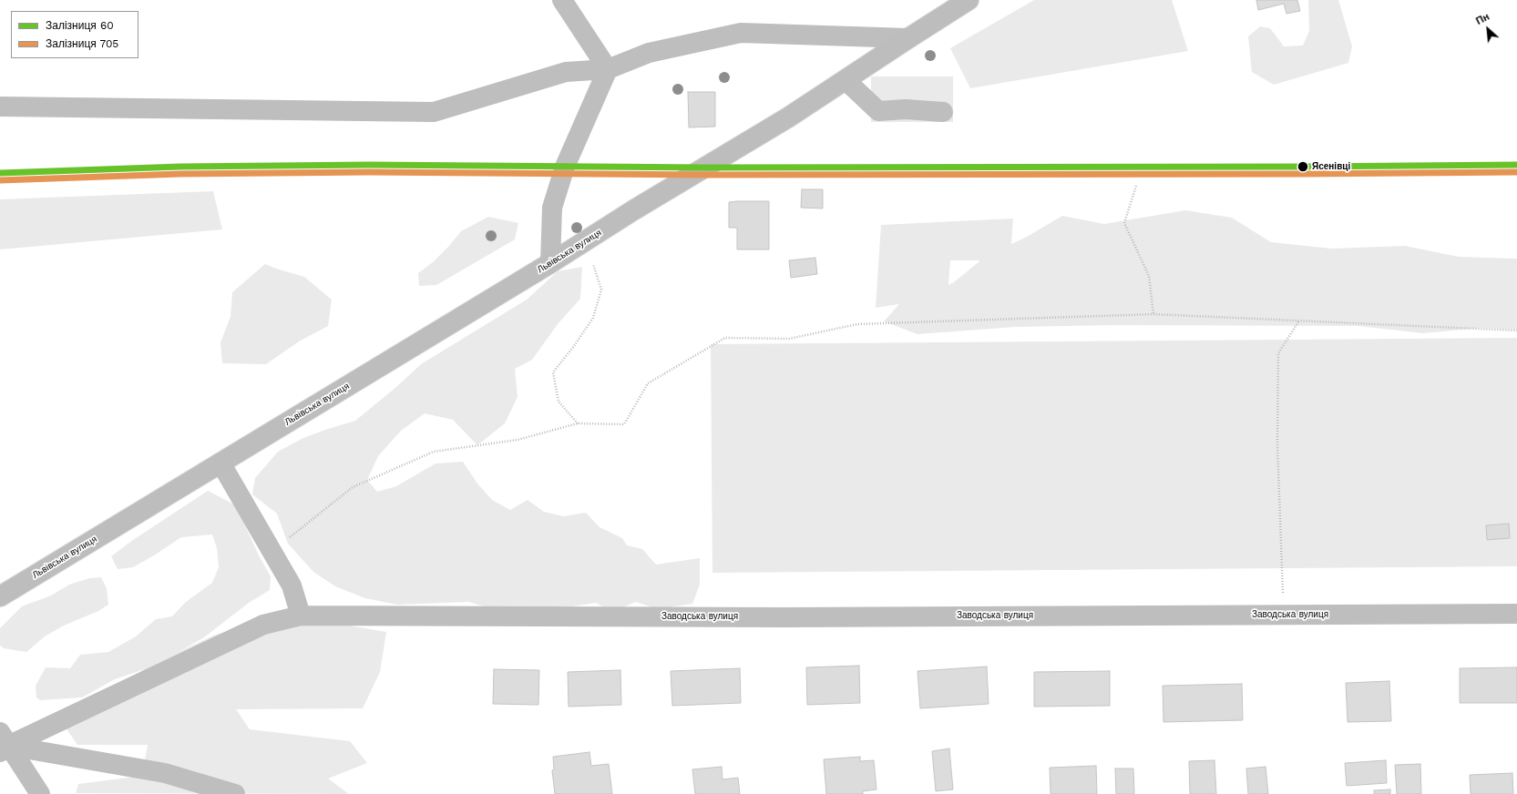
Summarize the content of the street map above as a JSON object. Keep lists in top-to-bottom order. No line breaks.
{"streets":{"highway":["Львівська вулиця"],"street":["Заводська вулиця"]},"places":["Ясенівці"],"lines":["rail line 60","rail line 705"],"legend":["Залізниця 60","Залізниця 705"],"north":"top left"}
